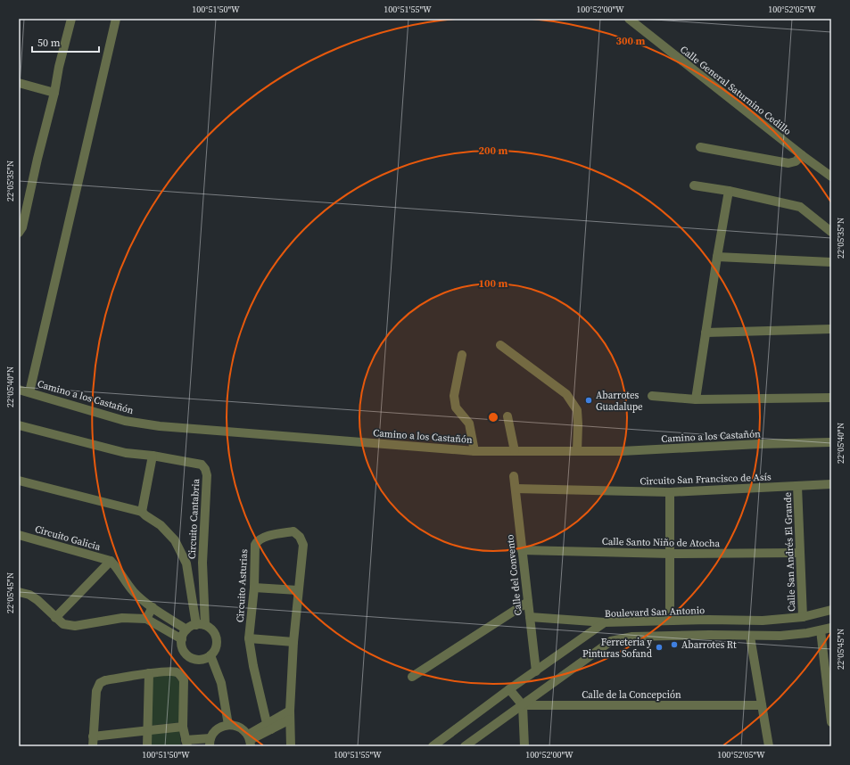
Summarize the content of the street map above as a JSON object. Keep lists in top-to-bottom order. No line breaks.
{"streets":{"street":["Calle General Saturnino Cedillo","Camino a los Castañón","Circuito San Francisco de Asís","Circuito Cantabria","Circuito Galicia","Calle Santo Niño de Atocha","Calle San Andrés El Grande","Calle del Convento","Circuito Asturias","Boulevard San Antonio","Calle de la Concepción"]},"crossings":[["Circuito San Francisco de Asís","Calle San Andrés El Grande"],["Circuito San Francisco de Asís","Calle del Convento"],["Circuito Cantabria","Circuito Galicia"],["Calle Santo Niño de Atocha","Calle San Andrés El Grande"],["Calle Santo Niño de Atocha","Calle del Convento"],["Calle San Andrés El Grande","Boulevard San Antonio"],["Calle del Convento","Boulevard San Antonio"]],"places":["Abarrotes Guadalupe","Abarrotes Rt","Ferreteria y Pinturas Sofand"],"scale_bar":"50 m","coordinates":["100°51'50\"W","100°51'55\"W","100°52'00\"W","100°52'05\"W","22°05'35\"N","22°05'40\"N","22°05'45\"N"],"rings":["300 m","200 m","100 m"]}
